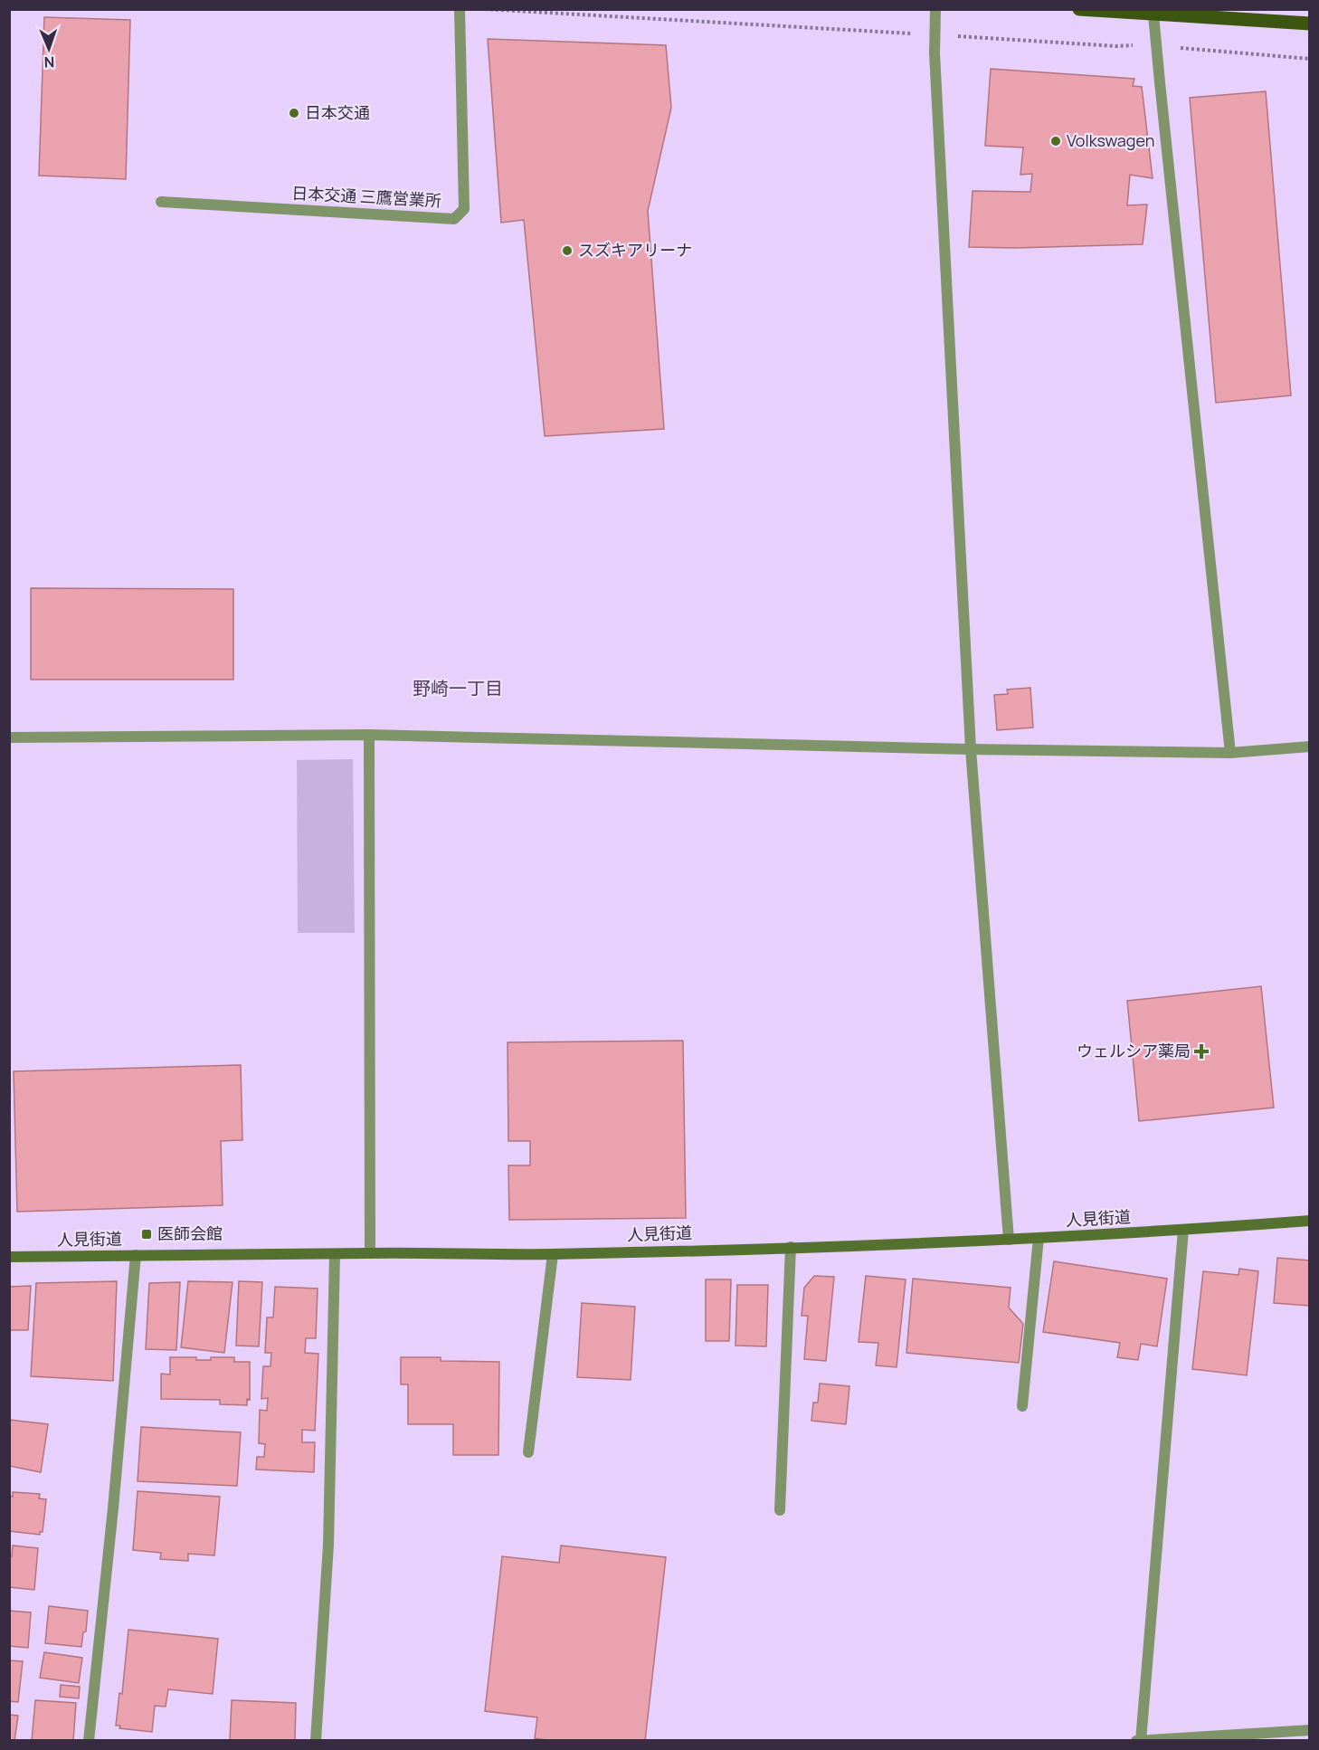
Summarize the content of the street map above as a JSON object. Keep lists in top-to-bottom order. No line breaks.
{"streets":{"main road":["人見街道"],"street":["日本交通 三鷹営業所"]},"districts":["野崎一丁目"],"places":{"other":["日本交通","Volkswagen","スズキアリーナ"],"health":["ウェルシア薬局"],"transit":["医師会館"]},"north":"bottom"}
